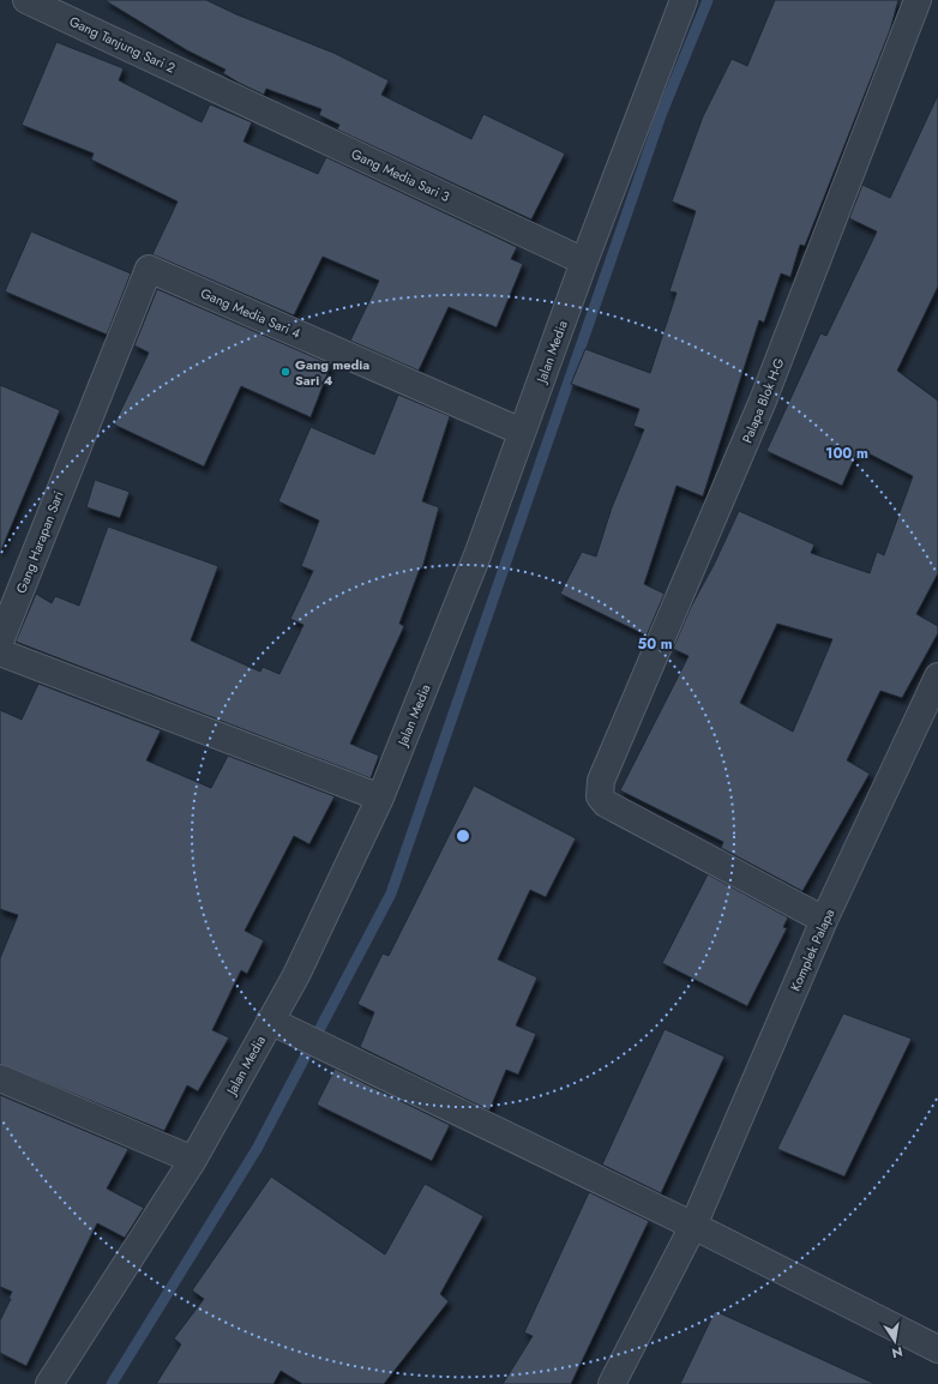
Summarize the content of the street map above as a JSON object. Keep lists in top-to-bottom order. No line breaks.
{"streets":{"street":["Gang Tanjung Sari 2","Gang Media Sari 3","Gang Media Sari 4","Jalan Media","Palapa Blok H-G","Gang Harapan Sari","Komplek Palapa"]},"crossings":[["Gang Tanjung Sari 2","Gang Media Sari 3"],["Gang Media Sari 3","Jalan Media"],["Gang Media Sari 4","Jalan Media"],["Gang Media Sari 4","Gang Harapan Sari"],["Palapa Blok H-G","Komplek Palapa"]],"places":["Gang media Sari 4"],"north":"bottom","rings":["100 m","50 m"]}
